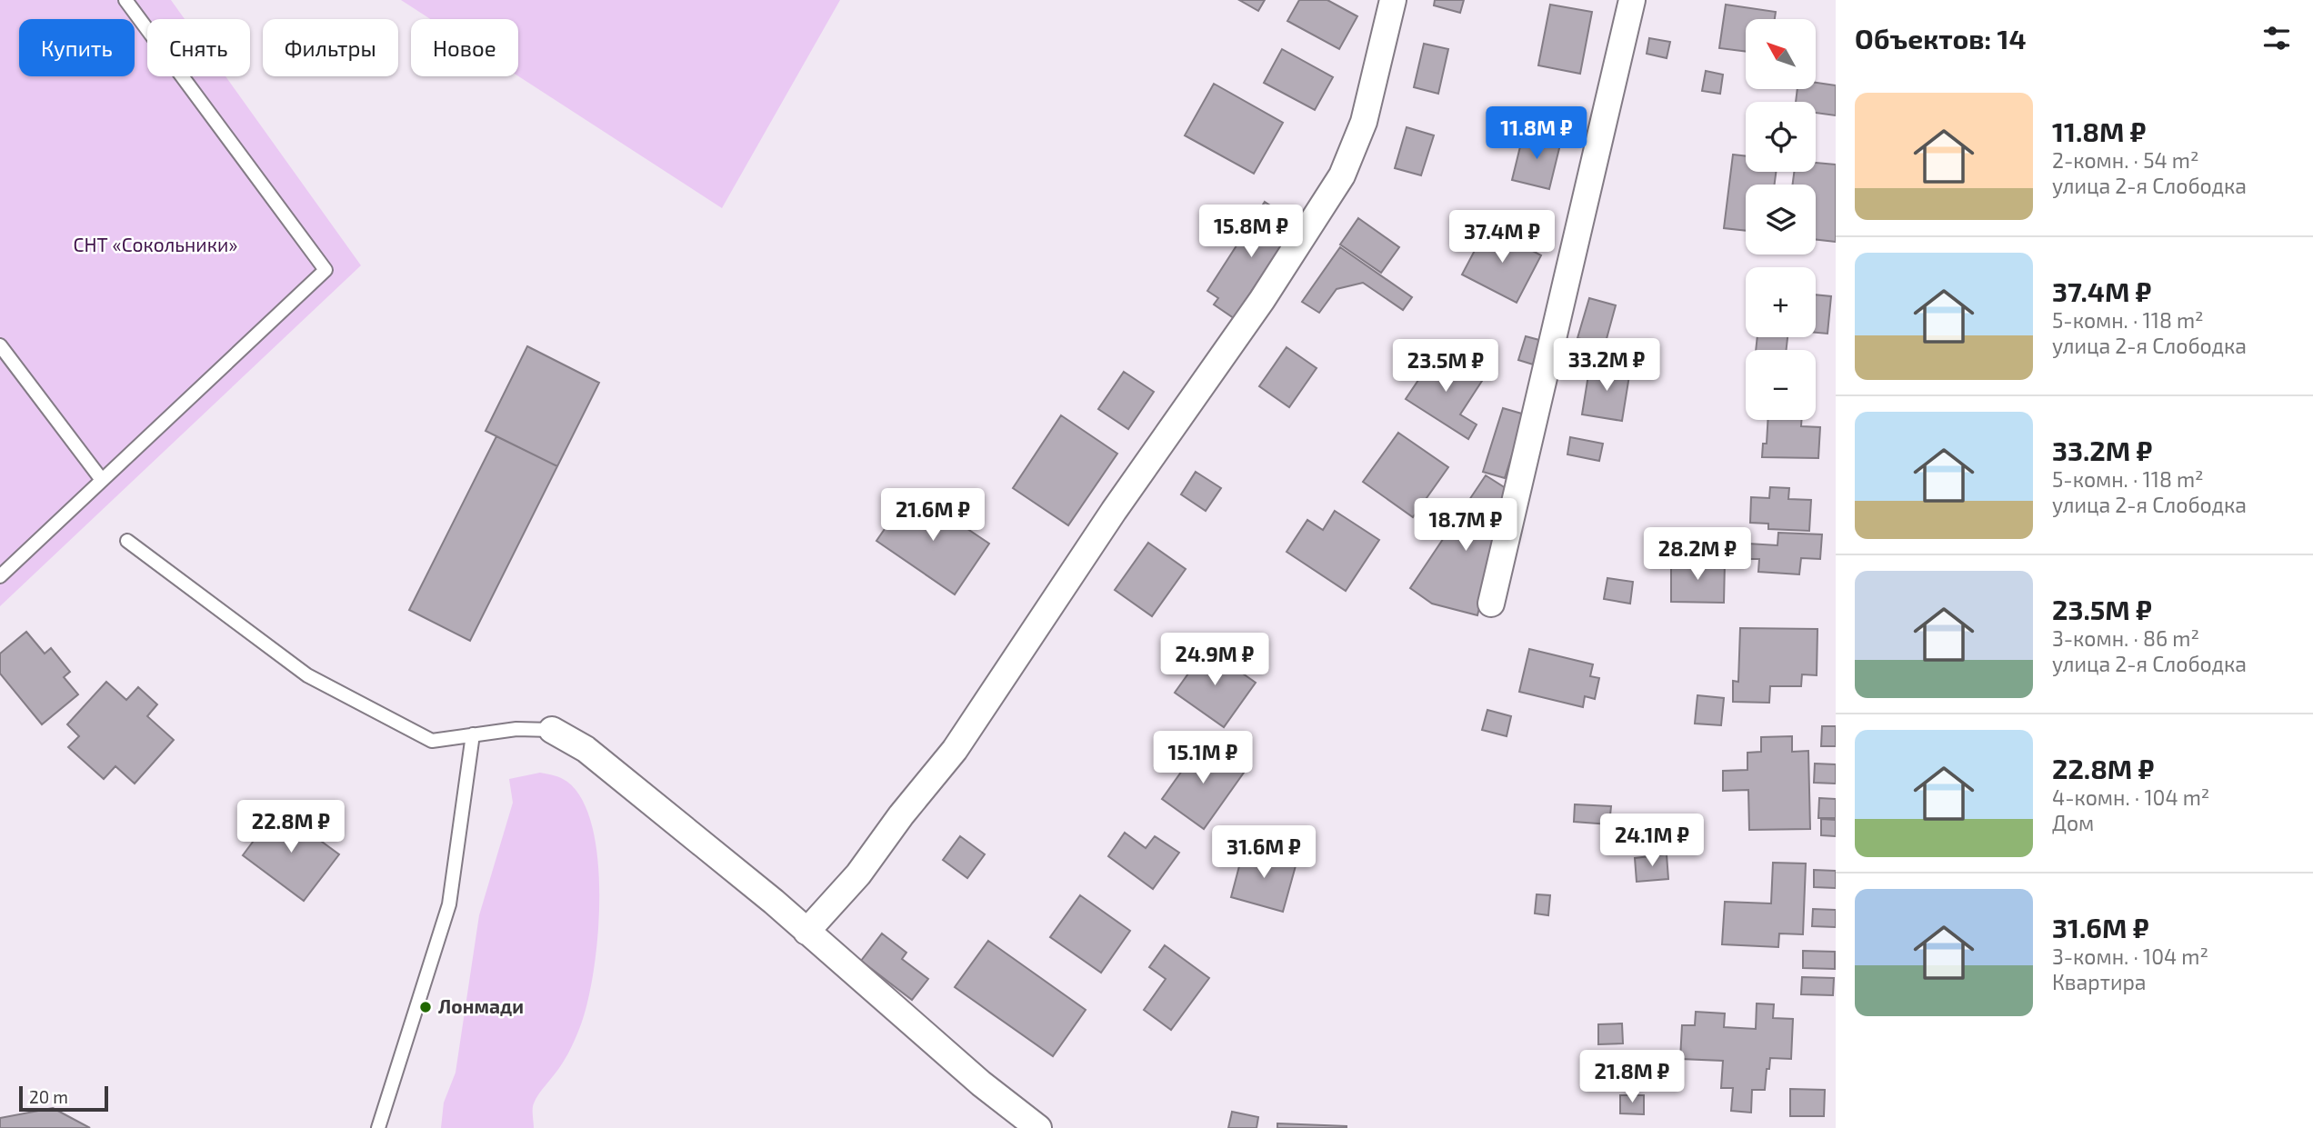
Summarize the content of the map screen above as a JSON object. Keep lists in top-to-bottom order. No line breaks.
{"parks":["СНТ «Сокольники»"],"places":["Лонмади"],"scale_bar":"20 m","north":"top left","page":{"heading":"Объектов: 14","map_buttons":["+","−"],"chip":["Купить","Снять","Фильтры","Новое"],"list":[{"name":"11.8M ₽","note":"2-комн. · 54 m² · улица 2-я Слободка"},{"name":"37.4M ₽","note":"5-комн. · 118 m² · улица 2-я Слободка"},{"name":"33.2M ₽","note":"5-комн. · 118 m² · улица 2-я Слободка"},{"name":"23.5M ₽","note":"3-комн. · 86 m² · улица 2-я Слободка"},{"name":"22.8M ₽","note":"4-комн. · 104 m² · Дом"},{"name":"31.6M ₽","note":"3-комн. · 104 m² · Квартира"}],"price":["11.8M ₽","15.8M ₽","37.4M ₽","33.2M ₽","23.5M ₽","21.6M ₽","18.7M ₽","28.2M ₽","24.9M ₽","15.1M ₽","22.8M ₽","24.1M ₽","31.6M ₽","21.8M ₽"],"scale":"20 m"}}
